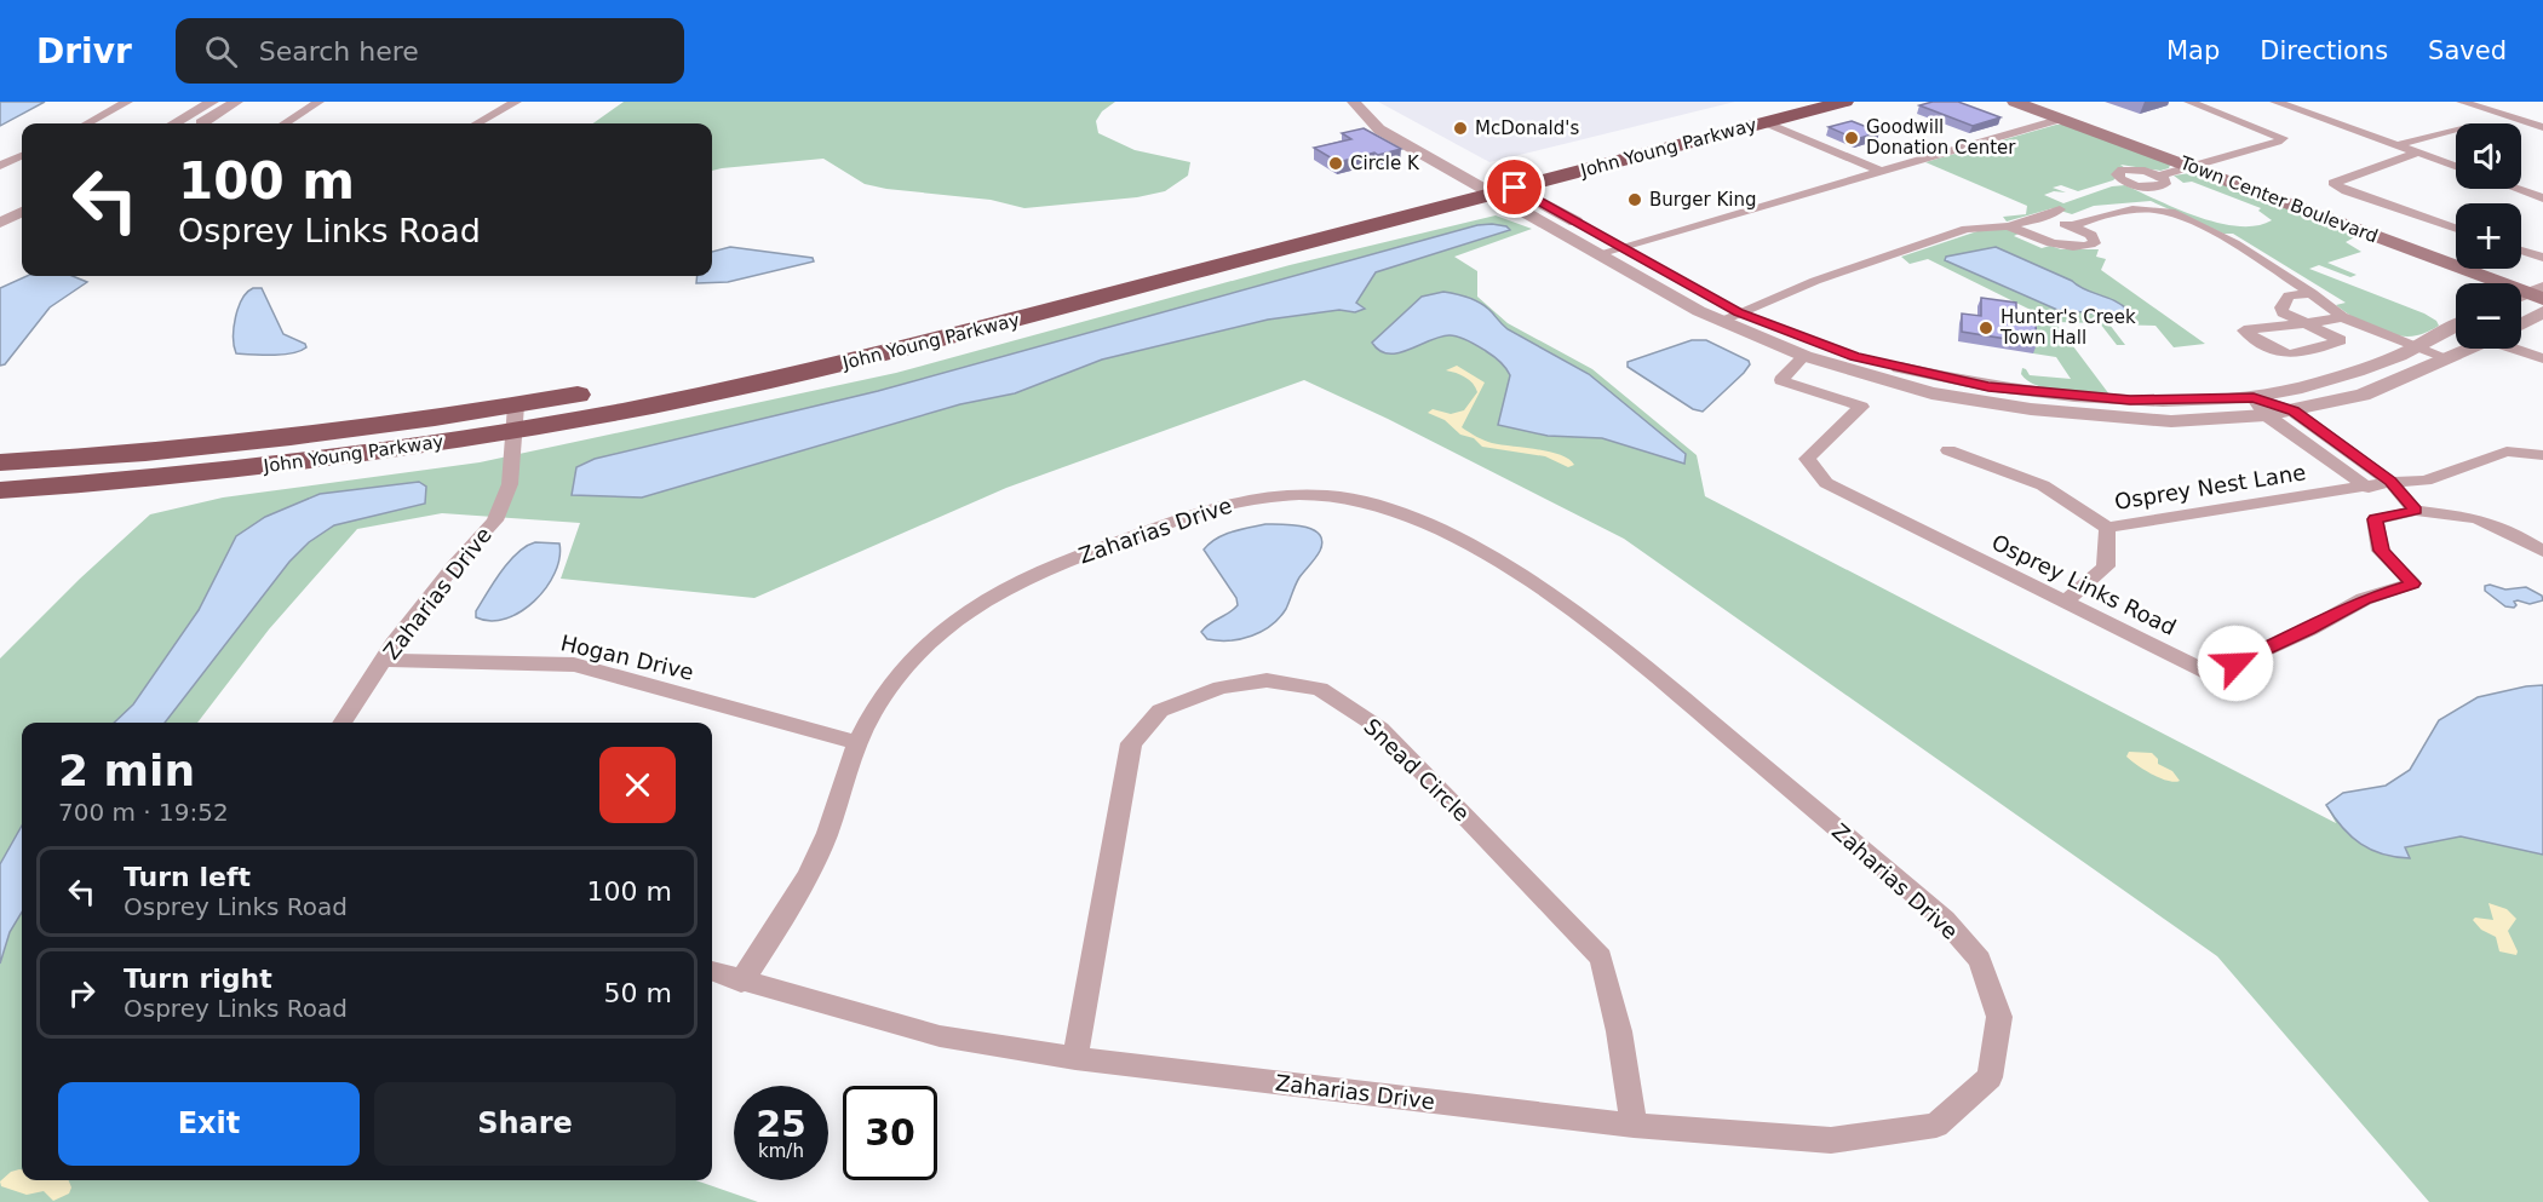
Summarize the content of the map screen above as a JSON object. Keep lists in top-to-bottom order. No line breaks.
{"streets":{"highway":["John Young Parkway"],"main road":["Town Center Boulevard"],"street":["Osprey Nest Lane","Zaharias Drive","Osprey Links Road","Hogan Drive","Snead Circle"]},"crossings":[["John Young Parkway","Zaharias Drive"],["Osprey Nest Lane","Osprey Links Road"],["Zaharias Drive","Hogan Drive"],["Zaharias Drive","Snead Circle"]],"places":["McDonald's","Goodwill Donation Center","Circle K","Burger King","Hunter's Creek Town Hall"],"page":{"header":"Drivr","search":"Search here","nav":["Map","Directions","Saved"],"map_buttons":["+","−"],"turn":["100 m","Osprey Links Road"],"heading":["2 min","700 m · 19:52"],"list":[{"name":"Turn left","note":"Osprey Links Road","value":"100 m"},{"name":"Turn right","note":"Osprey Links Road","value":"50 m"}],"buttons":["Exit","Share"],"speed":"25 km/h","limit":"30"}}
